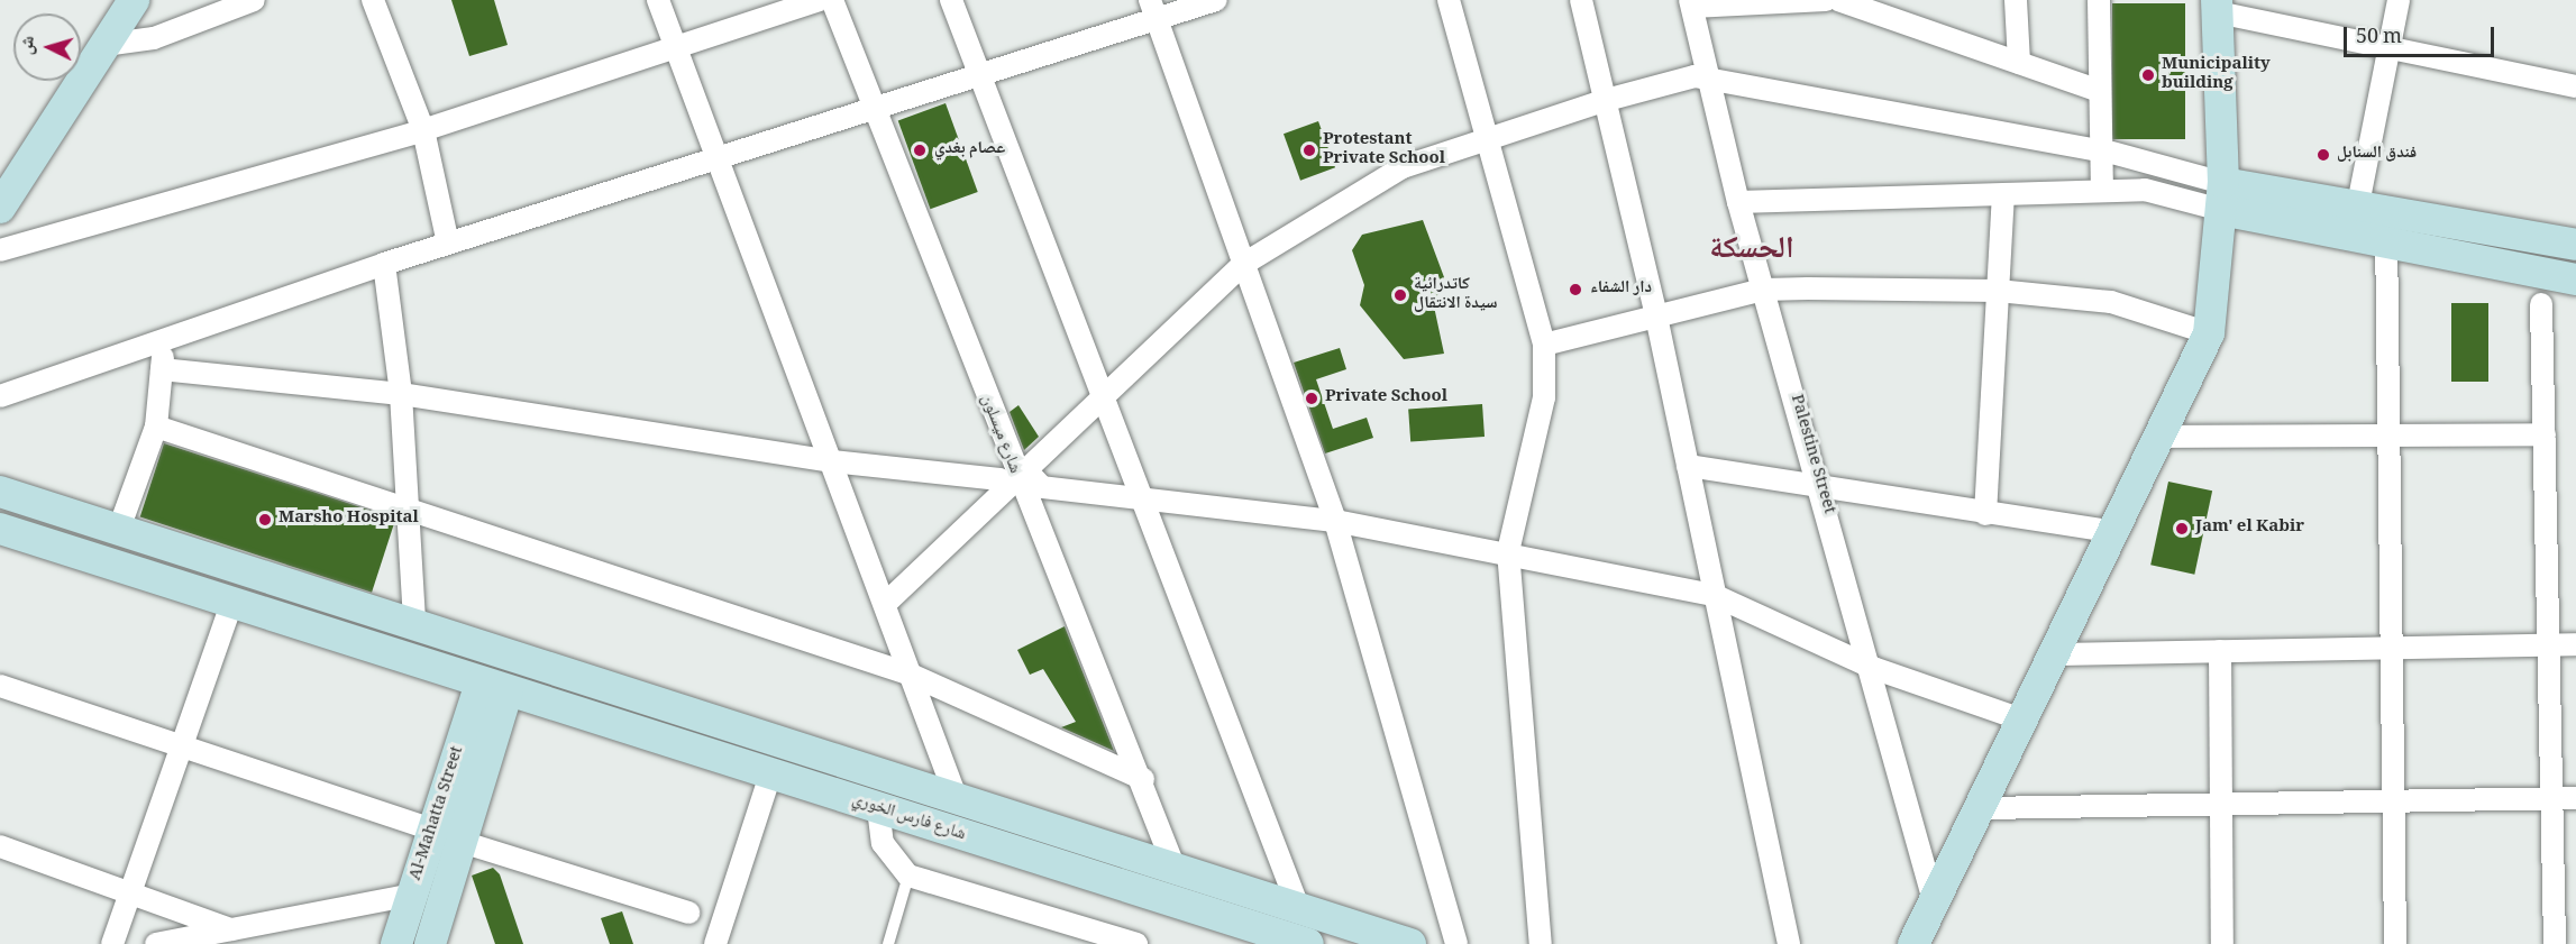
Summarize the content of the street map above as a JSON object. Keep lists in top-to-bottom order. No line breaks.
{"streets":{"street":["شارع ميسلون","Palestine Street","Al-Mahatta Street","شارع فارس الخوري"]},"crossings":[["Al-Mahatta Street","شارع فارس الخوري"]],"districts":["الحسكة"],"places":["Municipality building","عصام بغدي","Protestant Private School","فندق السنابل","دار الشفاء","كاتدرائية سيدة الانتقال","Private School","Marsho Hospital","Jam' el Kabir"],"scale_bar":"50 m","north":"left"}
